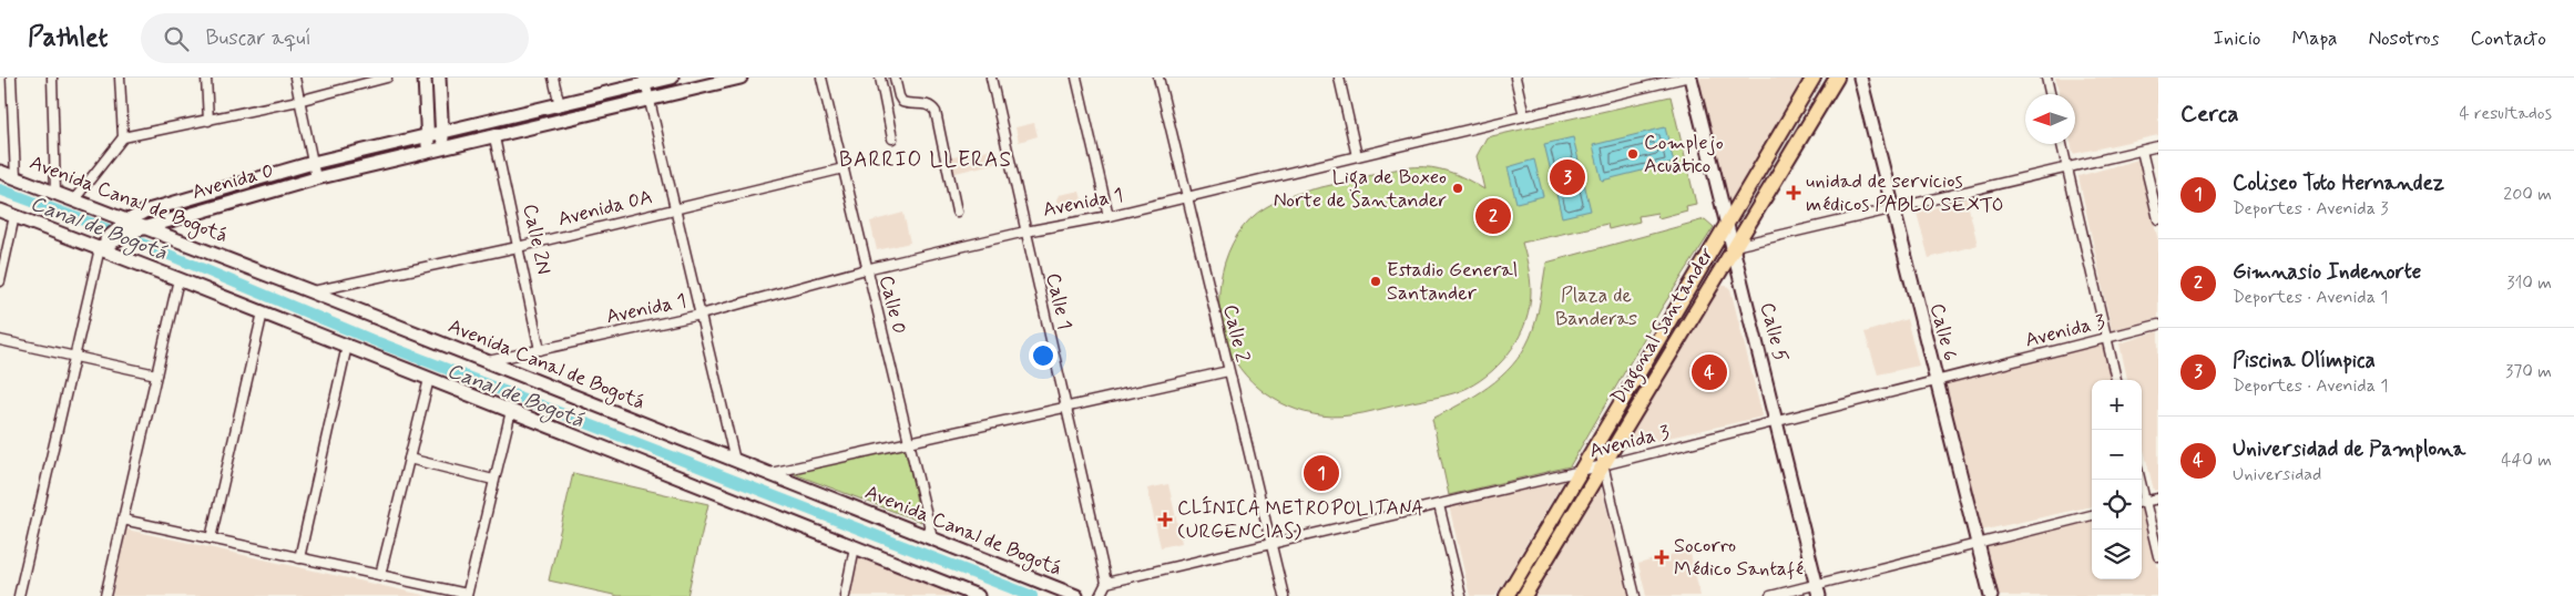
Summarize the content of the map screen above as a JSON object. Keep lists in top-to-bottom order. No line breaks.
{"streets":{"main road":["Diagonal Santander"],"street":["Avenida 0","Avenida Canal de Bogotá","Avenida 1","Avenida 0A","Calle 2N","Calle 1","Calle 0","Avenida 3","Calle 5","Calle 6","Calle 2"]},"crossings":[["Avenida 0","Avenida Canal de Bogotá"],["Avenida 0","Calle 2N"],["Avenida Canal de Bogotá","Avenida 1"],["Avenida Canal de Bogotá","Avenida 0A"],["Avenida Canal de Bogotá","Calle 0"],["Avenida 1","Calle 2N"],["Avenida 1","Calle 1"],["Avenida 1","Calle 0"],["Avenida 1","Calle 2"],["Avenida 0A","Calle 2N"],["Avenida 0A","Calle 0"],["Calle 1","Avenida 3"],["Diagonal Santander","Avenida 3"],["Diagonal Santander","Calle 5"],["Avenida 3","Calle 5"],["Avenida 3","Calle 6"],["Avenida 3","Calle 2"]],"districts":["BARRIO LLERAS"],"water":["Canal de Bogotá"],"parks":["Plaza de Banderas"],"places":{"other":["Complejo Acuático","Liga de Boxeo Norte de Santander","Estadio General Santander"],"health":["unidad de servicios médicos PABLO SEXTO","CLÍNICA METROPOLITANA (URGENCIAS)","Socorro Médico Santafé"]},"north":"left","page":{"header":"Pathlet","search":"Buscar aquí","nav":["Inicio","Mapa","Nosotros","Contacto"],"heading":["Cerca","4 resultados"],"list":[{"mark":"1","name":"Coliseo Toto Hernandez","note":"Deportes · Avenida 3","value":"200 m"},{"mark":"2","name":"Gimnasio Indenorte","note":"Deportes · Avenida 1","value":"310 m"},{"mark":"3","name":"Piscina Olímpica","note":"Deportes · Avenida 1","value":"370 m"},{"mark":"4","name":"Universidad de Pamplona","note":"Universidad","value":"440 m"}],"pins":["3","2","4","1"],"map_buttons":["+","−"]}}
